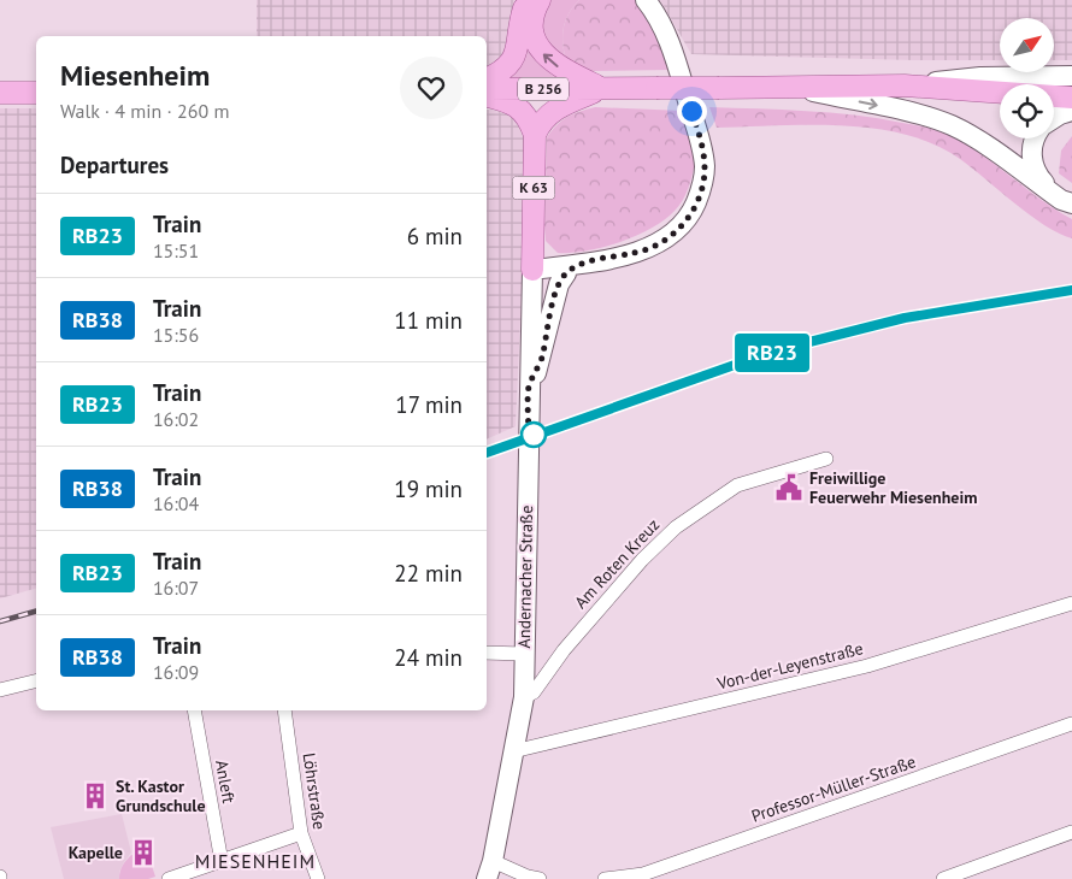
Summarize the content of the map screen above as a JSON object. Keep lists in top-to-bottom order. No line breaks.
{"streets":{"main road":["B 256","K 63"],"street":["Am Roten Kreuz","Andernacher Straße","Von-der-Leyenstraße","Anleft","Professor-Müller-Straße","Löhrstraße"]},"crossings":[["K 63","Andernacher Straße"],["Am Roten Kreuz","Andernacher Straße"],["Andernacher Straße","Von-der-Leyenstraße"]],"districts":["MIESENHEIM"],"places":{"public building":["Freiwillige Feuerwehr Miesenheim"],"building":["St. Kastor Grundschule","Kapelle"]},"north":"top right","page":{"on_map":"RB23","heading":[["Miesenheim","Walk · 4 min · 260 m"],"Departures"],"list":[{"mark":"RB23","name":"Train","note":"15:51","value":"6 min"},{"mark":"RB38","name":"Train","note":"15:56","value":"11 min"},{"mark":"RB23","name":"Train","note":"16:02","value":"17 min"},{"mark":"RB38","name":"Train","note":"16:04","value":"19 min"},{"mark":"RB23","name":"Train","note":"16:07","value":"22 min"},{"mark":"RB38","name":"Train","note":"16:09","value":"24 min"}]}}
